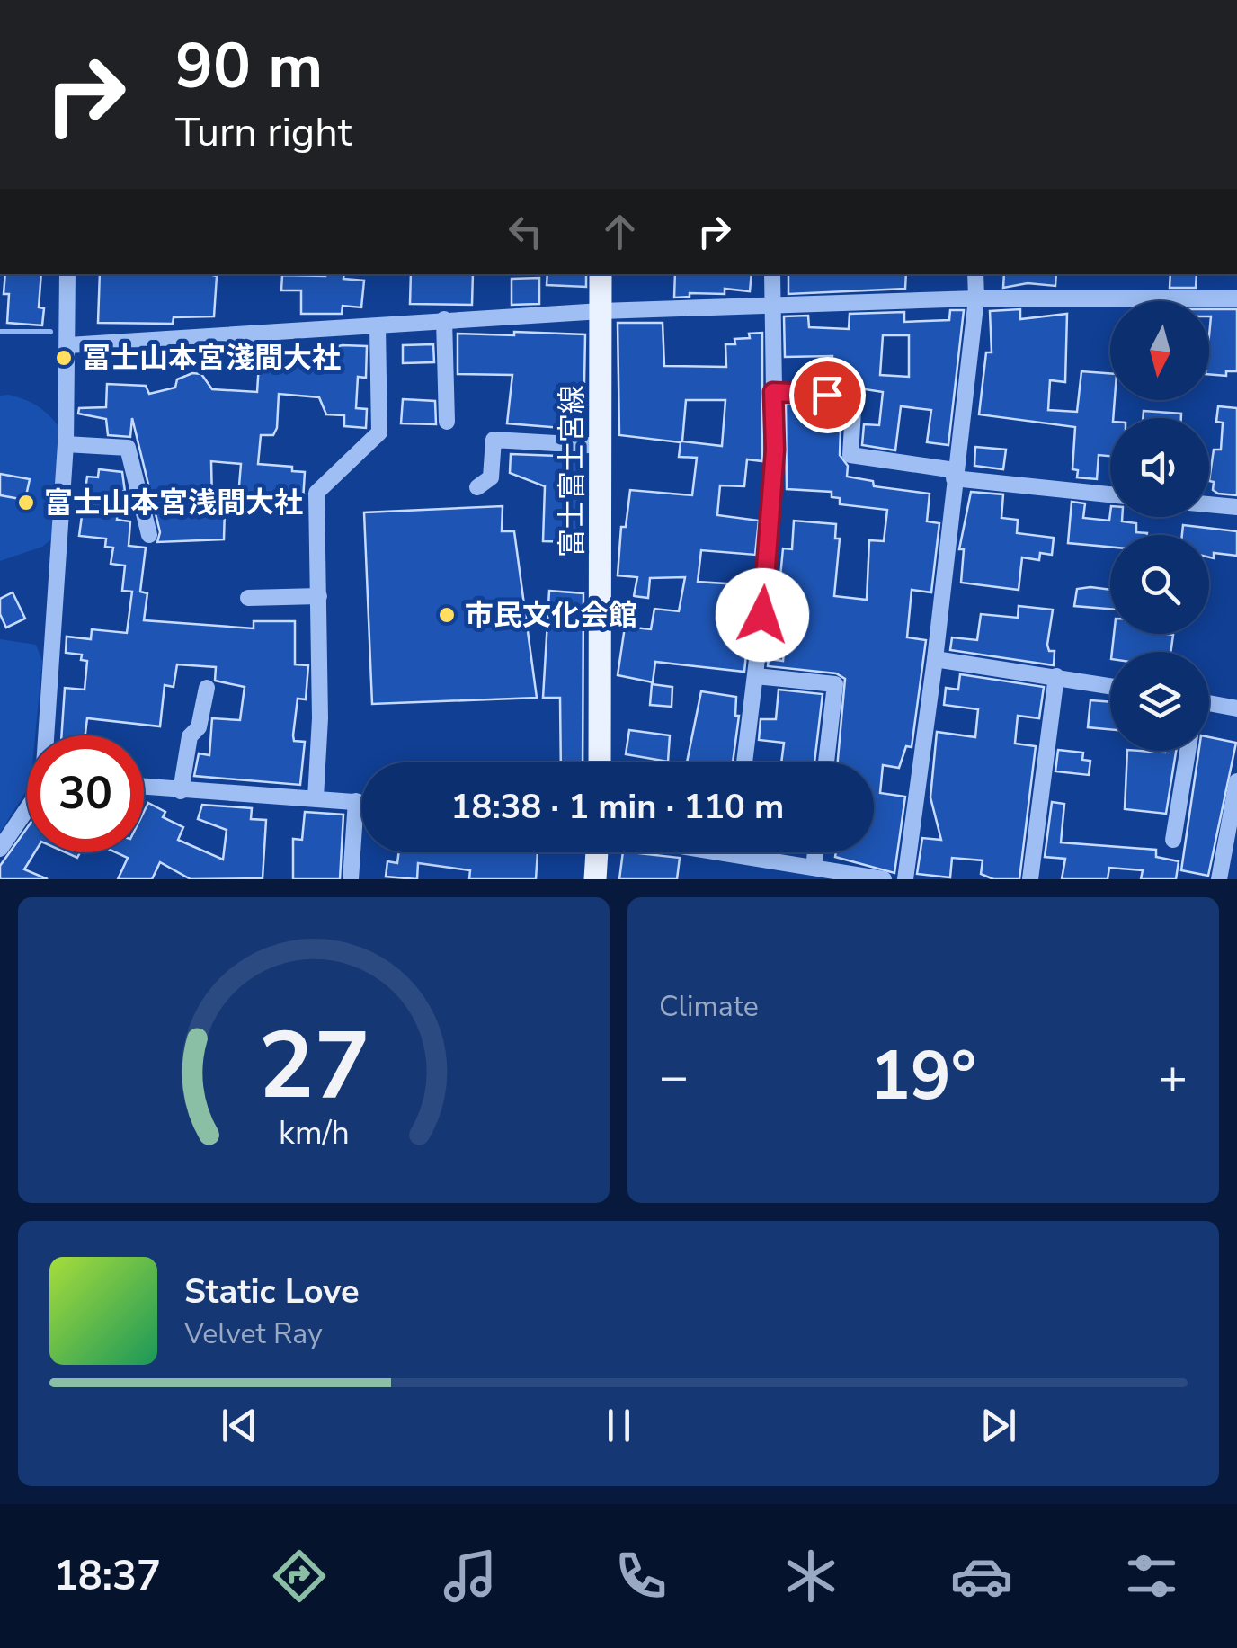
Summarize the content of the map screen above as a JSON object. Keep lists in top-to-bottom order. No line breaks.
{"streets":{"main road":["富士富士宮線"]},"places":["冨士山本宮淺間大社","富士山本宮浅間大社","市民文化会館"],"north":"bottom","page":{"turn":["90 m","Turn right"],"limit":"30","trip":"18:38 · 1 min · 110 m","tile":"Climate","heat":["−","19°","+"],"song":["Static Love","Velvet Ray"],"tabs":"18:37","gauge":["27","km/h"]}}
